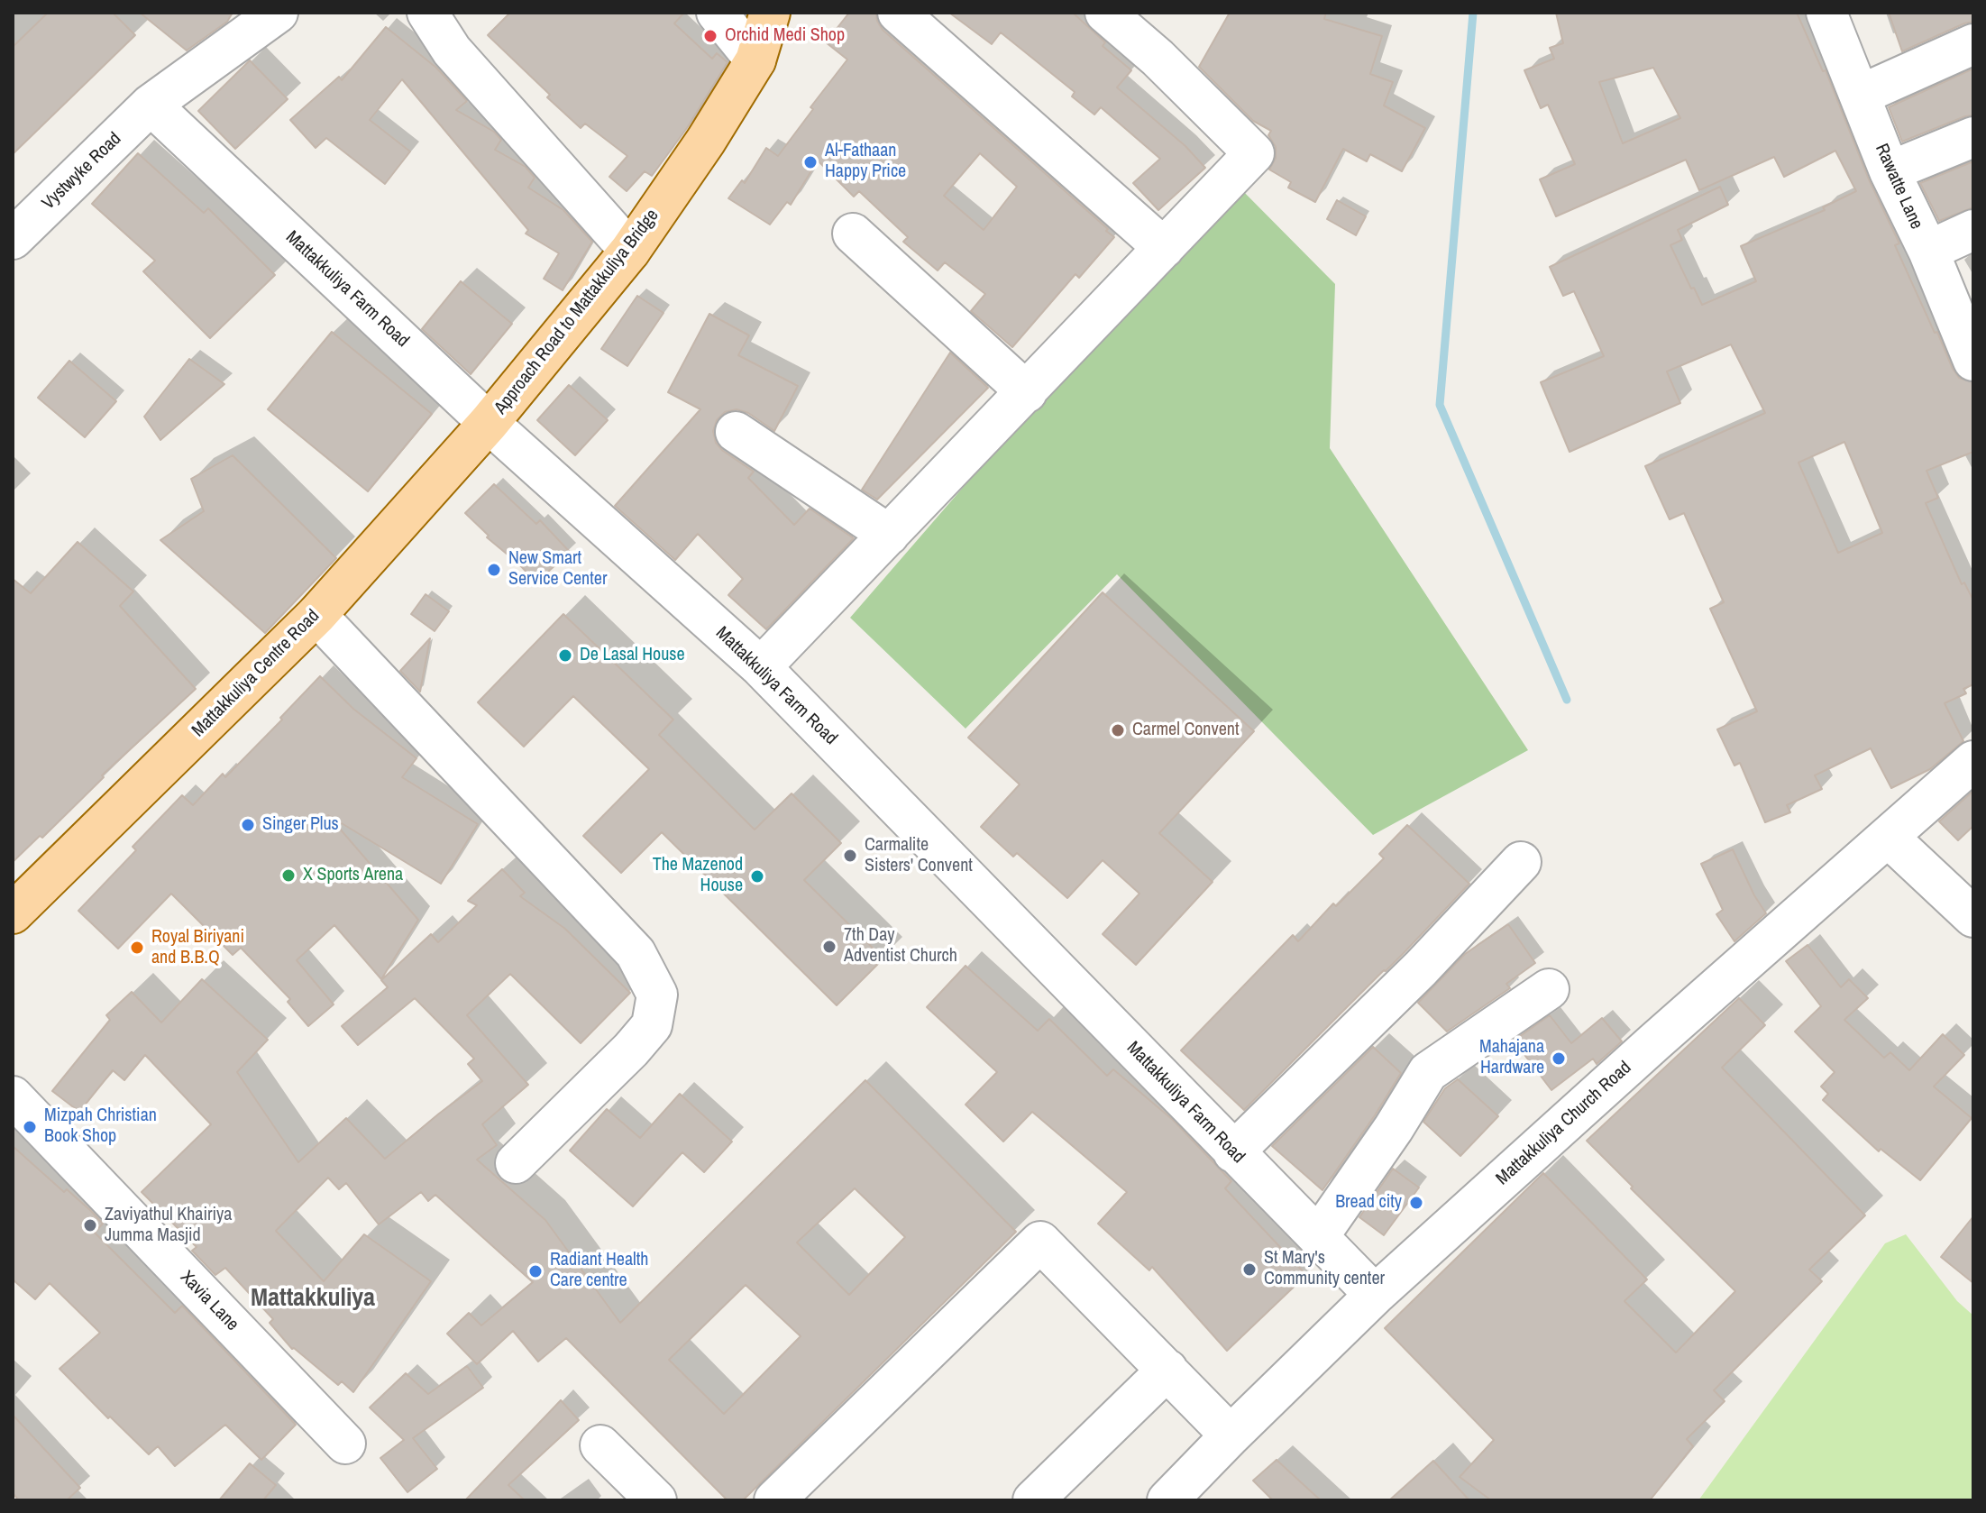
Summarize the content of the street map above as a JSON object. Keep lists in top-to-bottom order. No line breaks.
{"streets":{"main road":["Approach Road to Mattakkuliya Bridge","Mattakkuliya Centre Road"],"street":["Vystwyke Road","Rawatte Lane","Mattakkuliya Farm Road","Mattakkuliya Church Road","Xavia Lane"]},"crossings":[["Vystwyke Road","Mattakkuliya Farm Road"],["Mattakkuliya Farm Road","Approach Road to Mattakkuliya Bridge"],["Mattakkuliya Farm Road","Mattakkuliya Centre Road"],["Mattakkuliya Farm Road","Mattakkuliya Church Road"],["Approach Road to Mattakkuliya Bridge","Mattakkuliya Centre Road"]],"districts":["Mattakkuliya"],"places":["Orchid Medi Shop","Al-Fathaan Happy Price","New Smart Service Center","De Lasal House","Carmel Convent","Singer Plus","Carmalite Sisters' Convent","X Sports Arena","The Mazenod House","7th Day Adventist Church","Royal Biriyani and B.B.Q","Mahajana Hardware","Mizpah Christian Book Shop","Bread city","Zaviyathul Khairiya Jumma Masjid","St Mary's Community center","Radiant Health Care centre"]}
